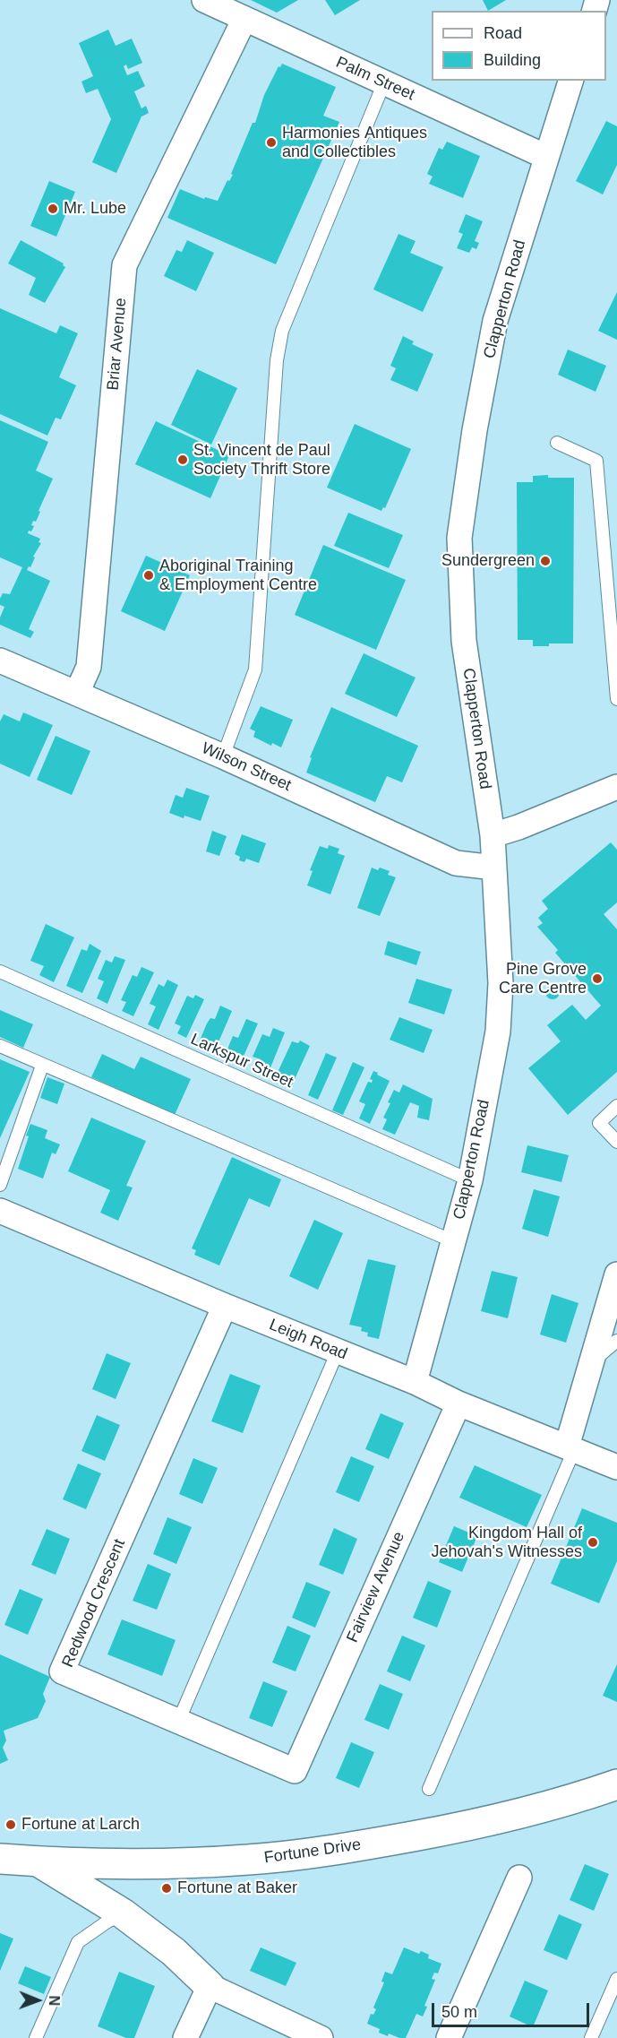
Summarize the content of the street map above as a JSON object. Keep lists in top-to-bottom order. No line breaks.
{"streets":{"main road":["Fortune Drive"],"street":["Palm Street","Clapperton Road","Briar Avenue","Wilson Street","Leigh Road","Fairview Avenue","Redwood Crescent"],"lane":["Larkspur Street"]},"crossings":[["Palm Street","Clapperton Road"],["Palm Street","Briar Avenue"],["Clapperton Road","Wilson Street"],["Clapperton Road","Larkspur Street"],["Clapperton Road","Leigh Road"],["Briar Avenue","Wilson Street"],["Leigh Road","Fairview Avenue"],["Leigh Road","Redwood Crescent"],["Fairview Avenue","Redwood Crescent"]],"places":["Harmonies Antiques and Collectibles","Mr. Lube","St. Vincent de Paul Society Thrift Store","Sundergreen","Aboriginal Training & Employment Centre","Pine Grove Care Centre","Kingdom Hall of Jehovah's Witnesses","Fortune at Larch","Fortune at Baker"],"legend":["Road","Building"],"scale_bar":"50 m","north":"right"}
